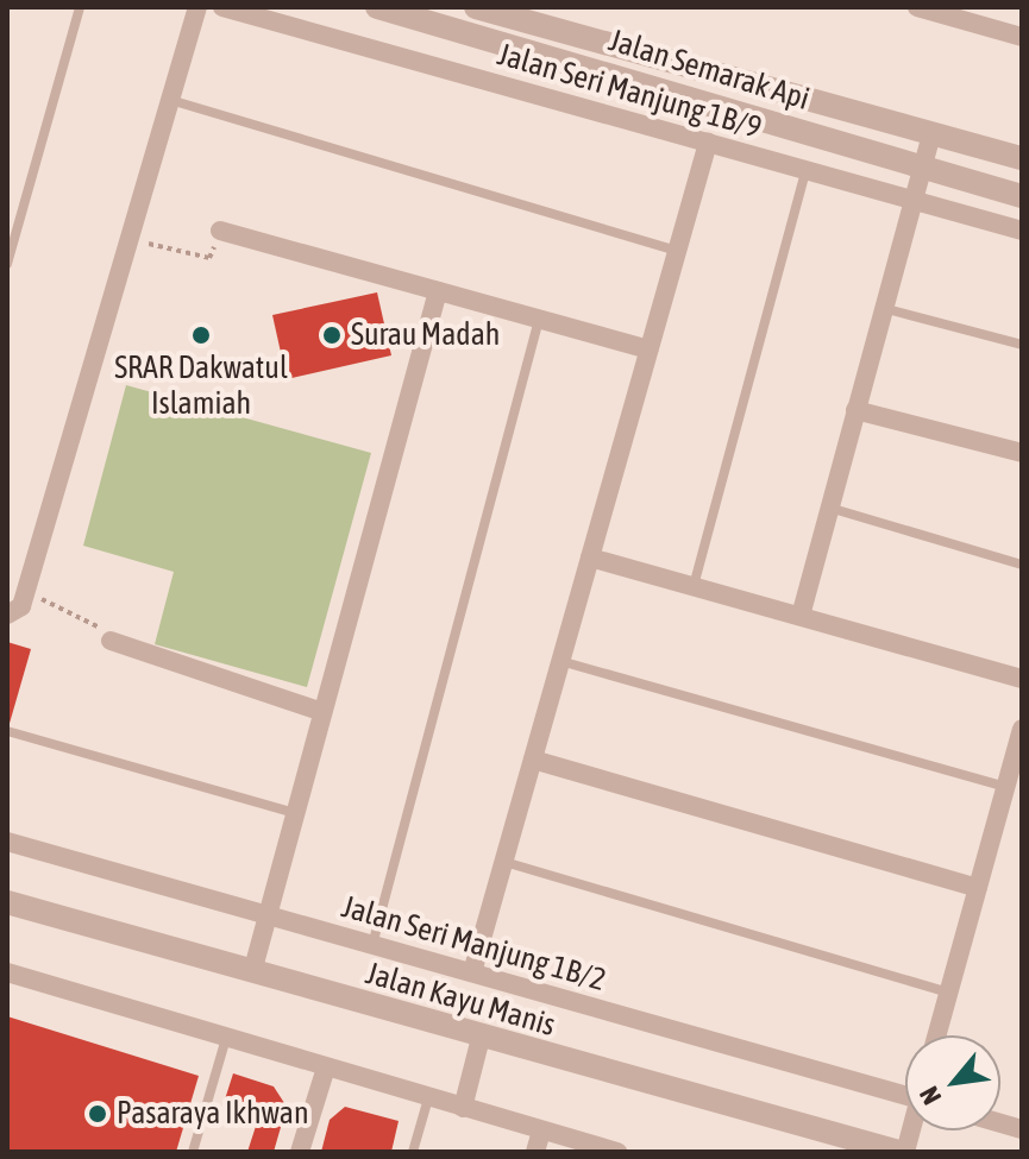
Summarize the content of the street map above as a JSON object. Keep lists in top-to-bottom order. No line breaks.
{"streets":{"street":["Jalan Semarak Api","Jalan Seri Manjung 1B/9","Jalan Seri Manjung 1B/2","Jalan Kayu Manis"]},"places":["SRAR Dakwatul Islamiah","Surau Madah","Pasaraya Ikhwan"],"north":"bottom left"}
